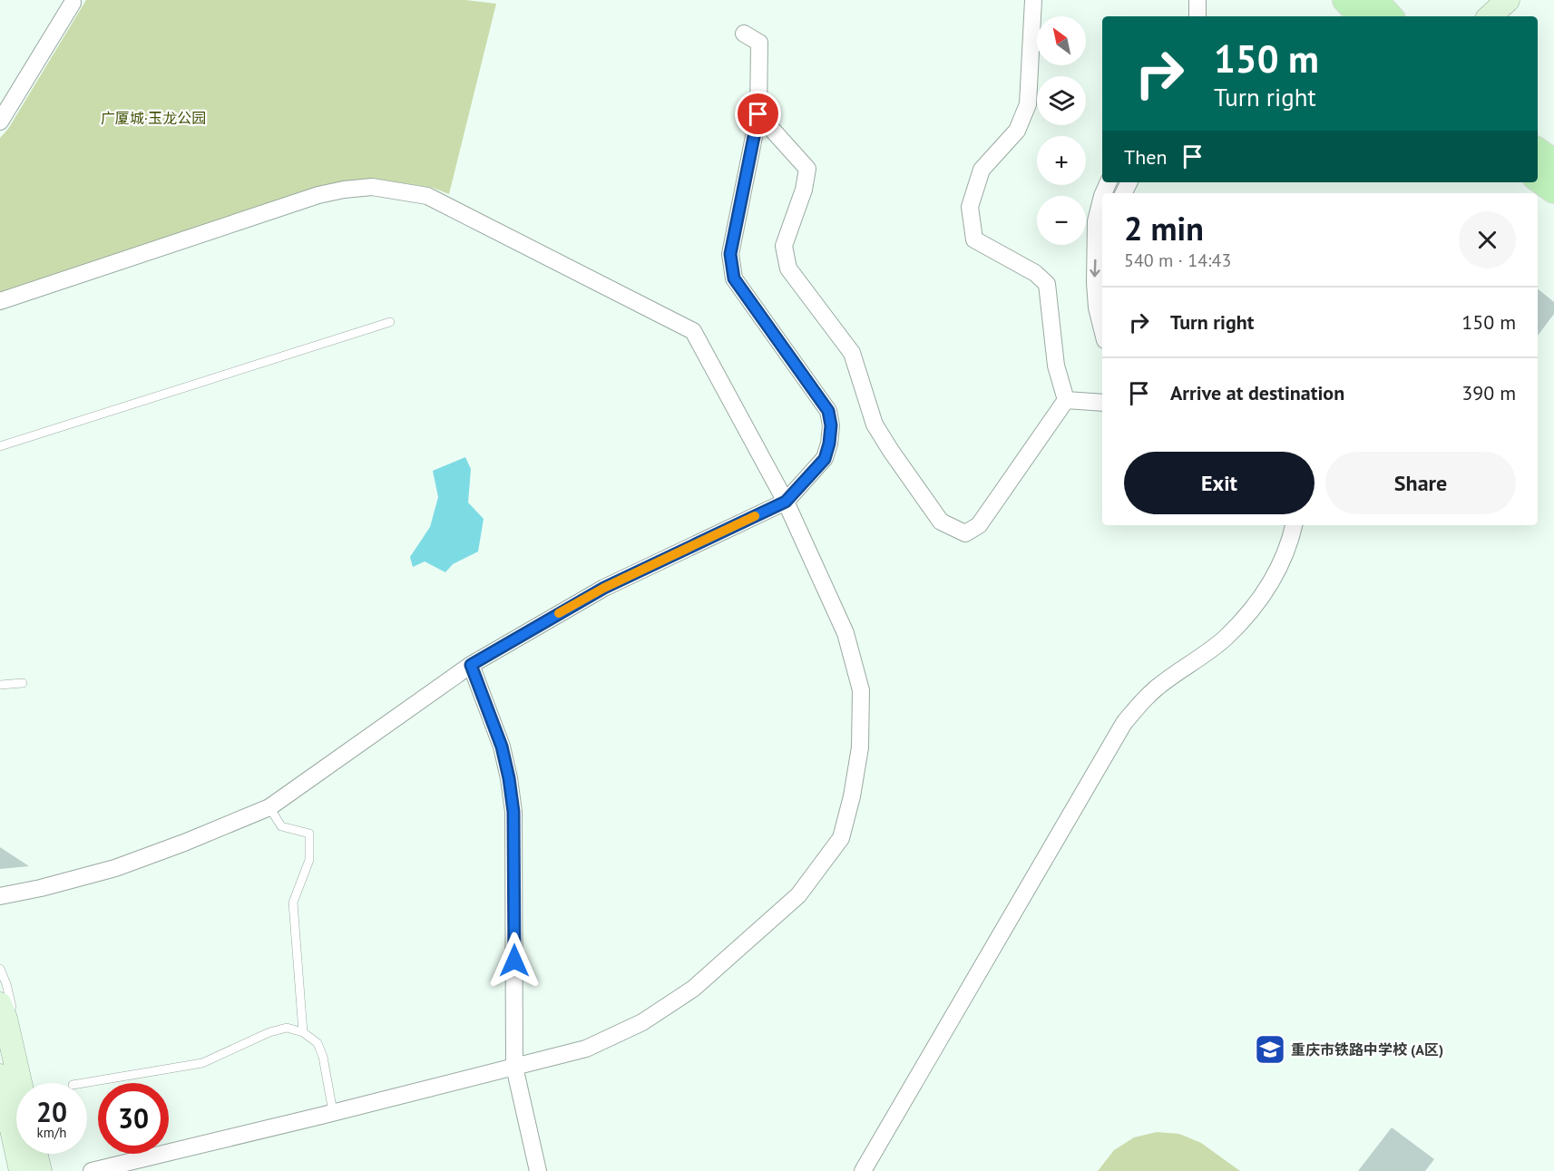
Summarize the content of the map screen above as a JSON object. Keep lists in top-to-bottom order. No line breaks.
{"parks":["广厦城·玉龙公园"],"places":{"school or university":["重庆市铁路中学校 (A区)"]},"north":"top left","page":{"map_buttons":["+","−"],"turn":["150 m","Turn right"],"then":"Then","heading":["2 min","540 m · 14:43"],"list":[{"name":"Turn right","value":"150 m"},{"name":"Arrive at destination","value":"390 m"}],"buttons":["Exit","Share"],"speed":"20 km/h","limit":"30"}}
